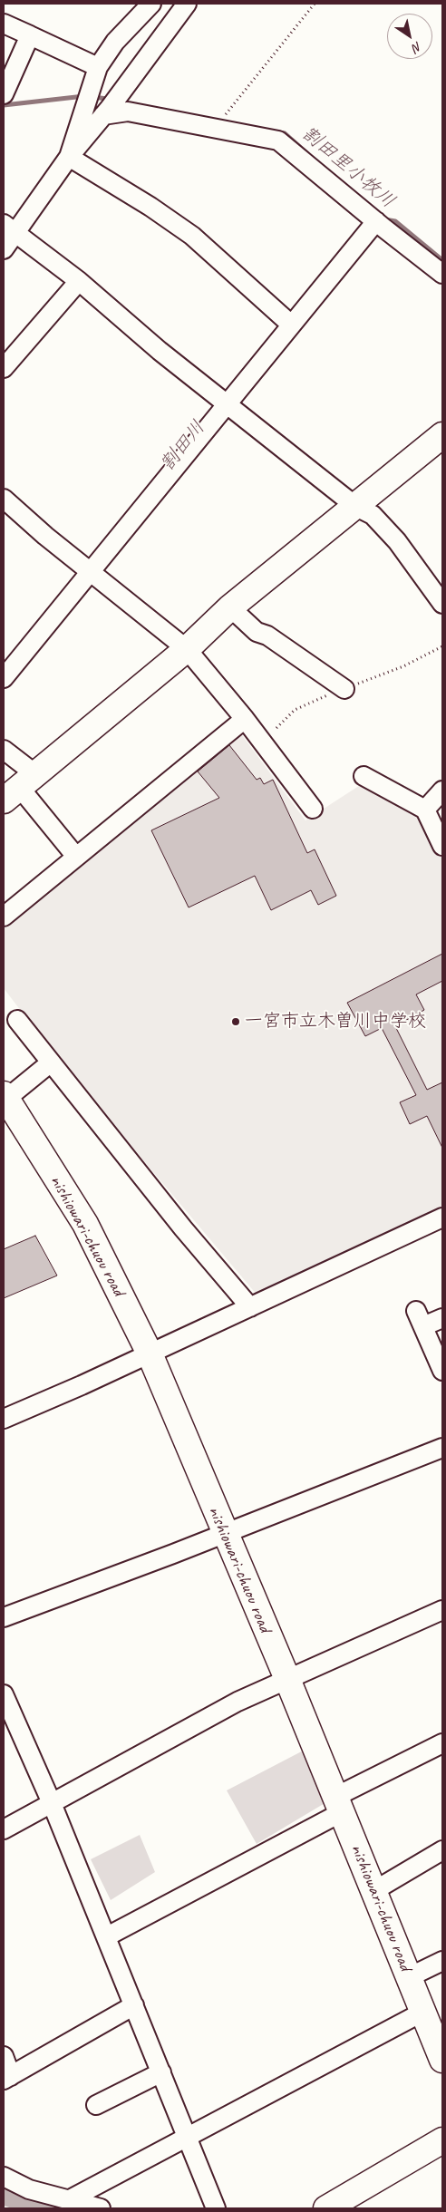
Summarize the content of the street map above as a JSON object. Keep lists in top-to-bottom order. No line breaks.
{"streets":{"main road":["nishiowari-chuou road"]},"water":["割田里小牧川","割田川"],"places":["一宮市立木曽川中学校"],"north":"bottom right"}
